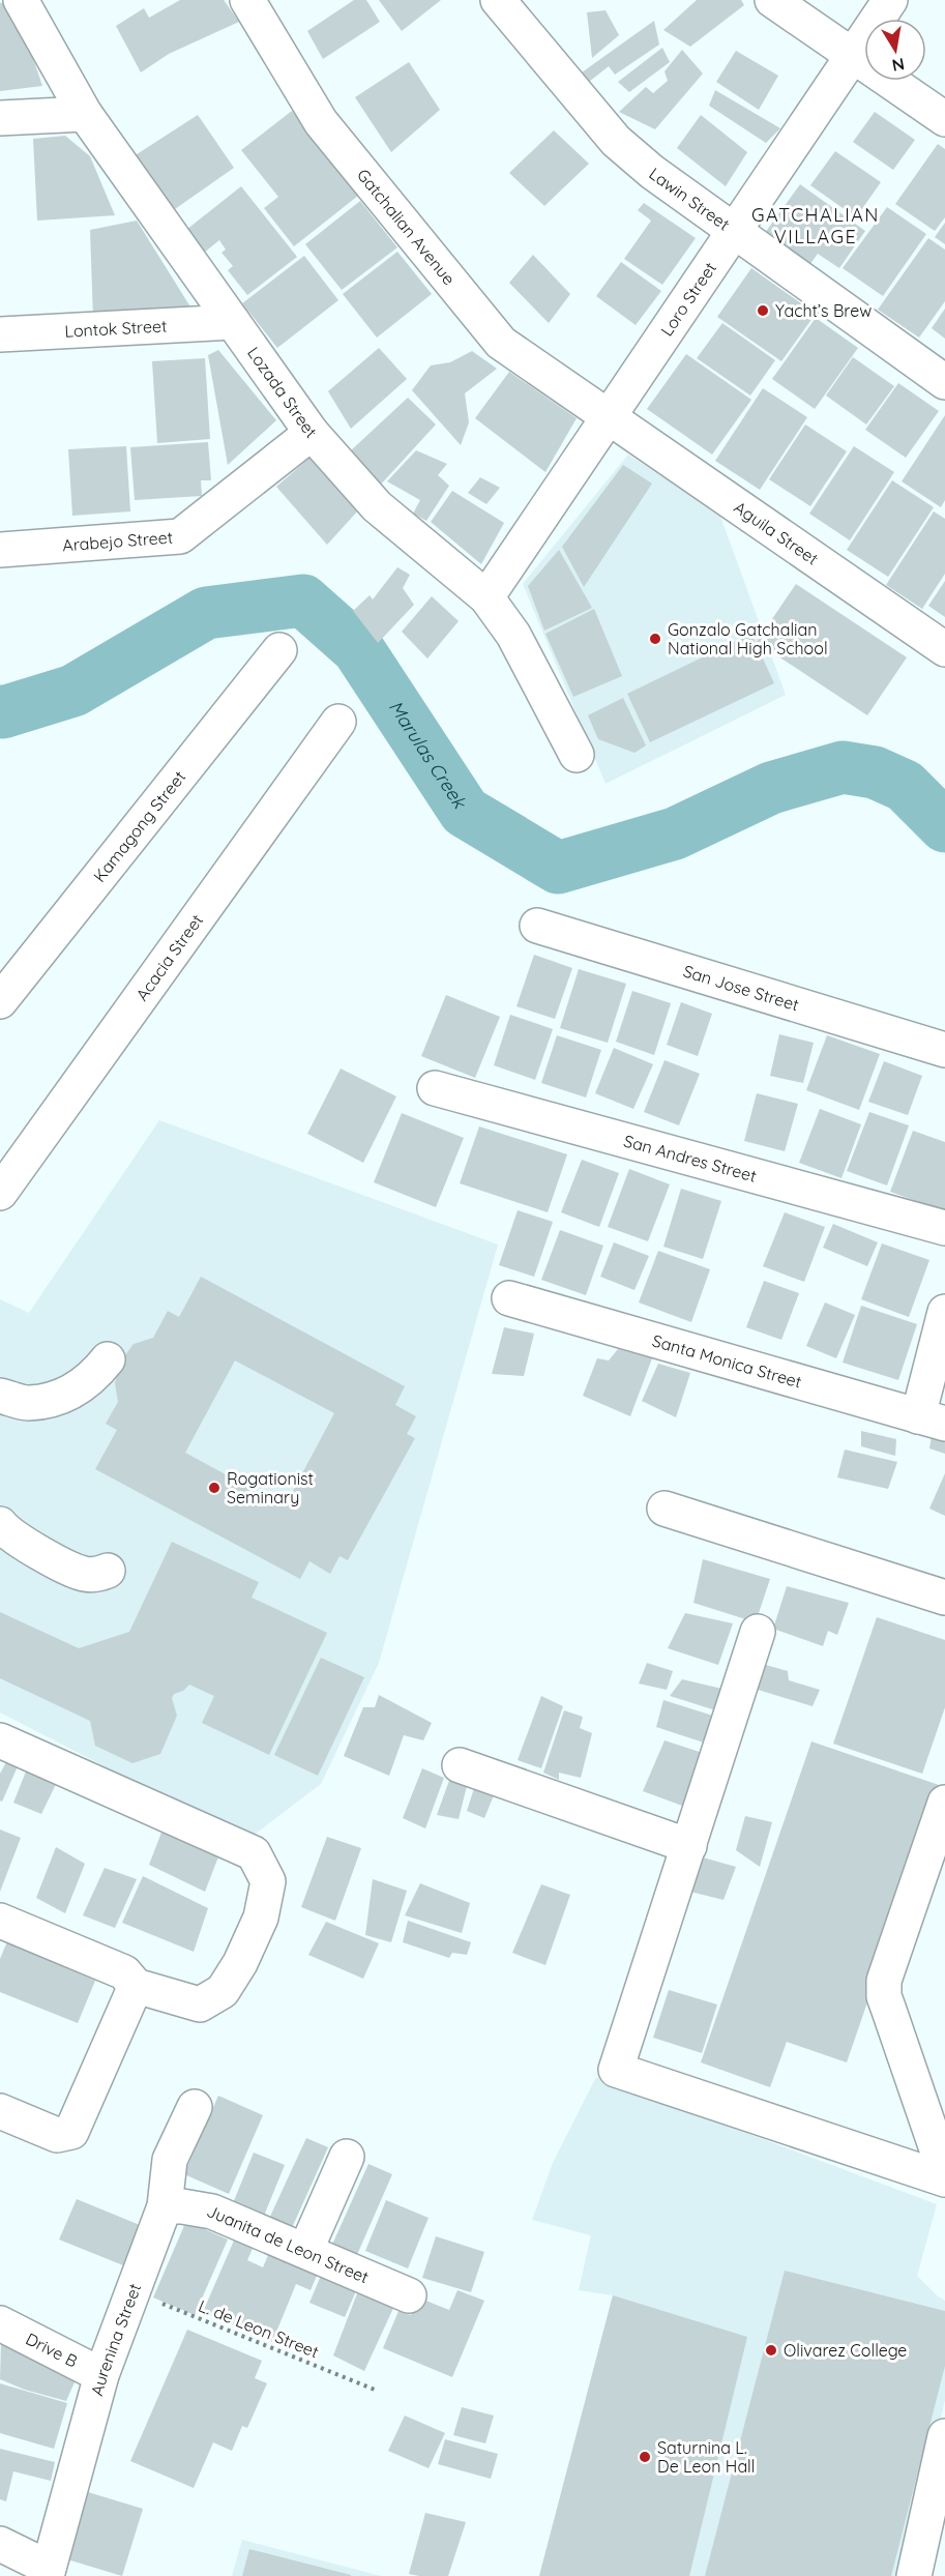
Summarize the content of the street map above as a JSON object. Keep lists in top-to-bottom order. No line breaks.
{"streets":{"street":["Lawin Street","Gatchalian Avenue","Loro Street","Lontok Street","Lozada Street","Aguila Street","Arabejo Street","Kamagong Street","Acacia Street","San Jose Street","San Andres Street","Santa Monica Street","Juanita de Leon Street","Aurenina Street","Drive B"],"path":["L. de Leon Street"]},"crossings":[["Lawin Street","Loro Street"],["Gatchalian Avenue","Loro Street"],["Gatchalian Avenue","Aguila Street"],["Loro Street","Lozada Street"],["Loro Street","Aguila Street"],["Lontok Street","Lozada Street"],["Lozada Street","Arabejo Street"],["Juanita de Leon Street","Aurenina Street"],["L. de Leon Street","Aurenina Street"],["Aurenina Street","Drive B"]],"districts":["GATCHALIAN VILLAGE"],"water":["Marulas Creek"],"places":["Yacht’s Brew","Gonzalo Gatchalian National High School","Rogationist Seminary","Olivarez College","Saturnina L. De Leon Hall"],"north":"bottom"}
